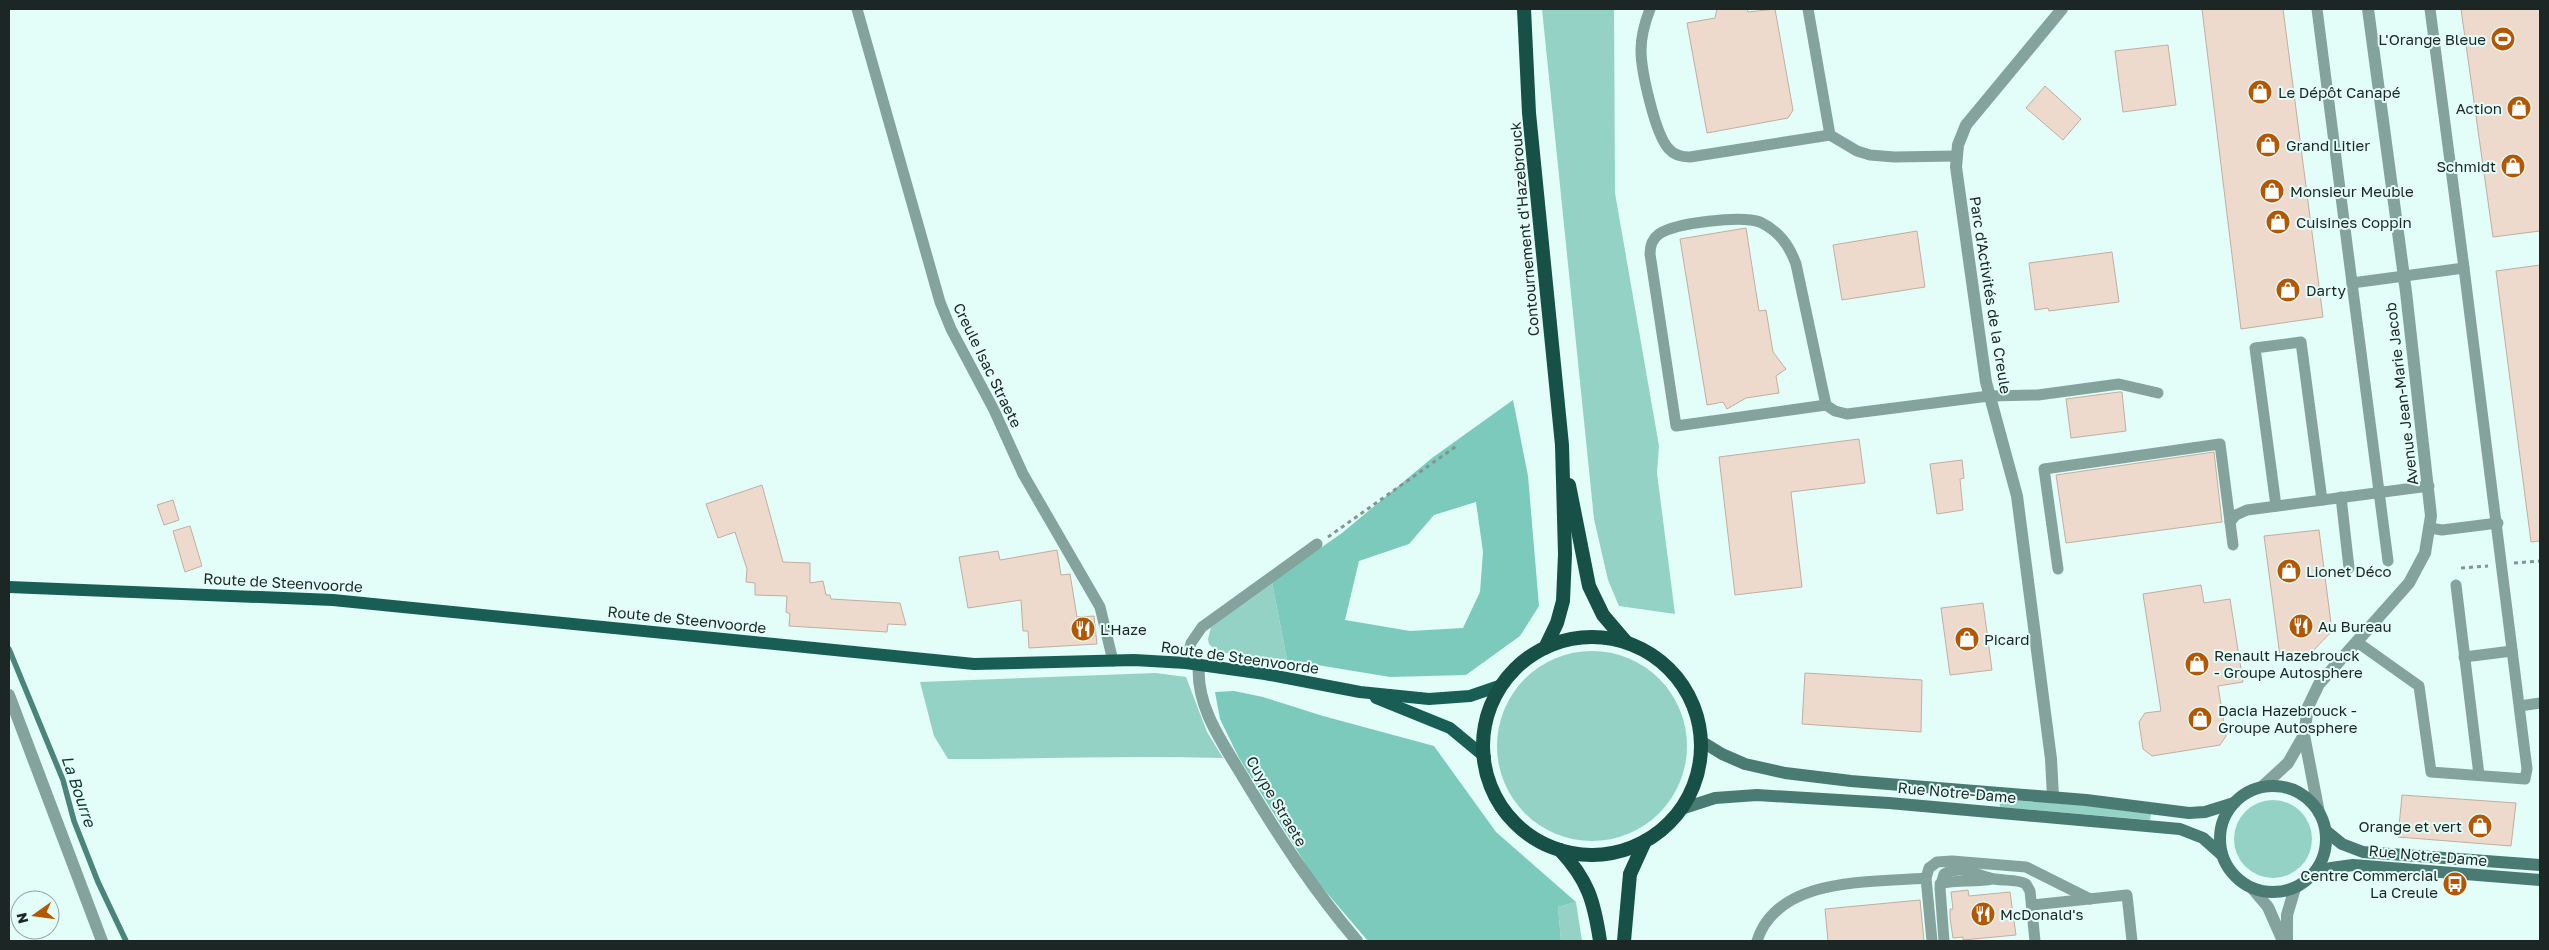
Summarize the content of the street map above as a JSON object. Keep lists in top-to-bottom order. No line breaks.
{"streets":{"highway":["Contournement d'Hazebrouck"],"main road":["Route de Steenvoorde","Rue Notre-Dame"],"street":["Parc d'Activités de la Creule","Avenue Jean-Marie Jacob","Cuype Straete"],"lane":["Creule Isac Straete"]},"crossings":[["Parc d'Activités de la Creule","Rue Notre-Dame"],["Creule Isac Straete","Route de Steenvoorde"],["Avenue Jean-Marie Jacob","Rue Notre-Dame"],["Route de Steenvoorde","Cuype Straete"]],"water":["La Bourre"],"places":{"sports":["L'Orange Bleue"],"shop":["Le Dépôt Canapé","Action","Grand Litier","Schmidt","Monsieur Meuble","Cuisines Coppin","Darty","Lionet Déco","Picard","Renault Hazebrouck - Groupe Autosphere","Dacia Hazebrouck - Groupe Autosphere","Orange et vert"],"restaurant":["Au Bureau","L'Haze","McDonald's"],"bus stop":["Centre Commercial La Creule"]},"north":"left"}
